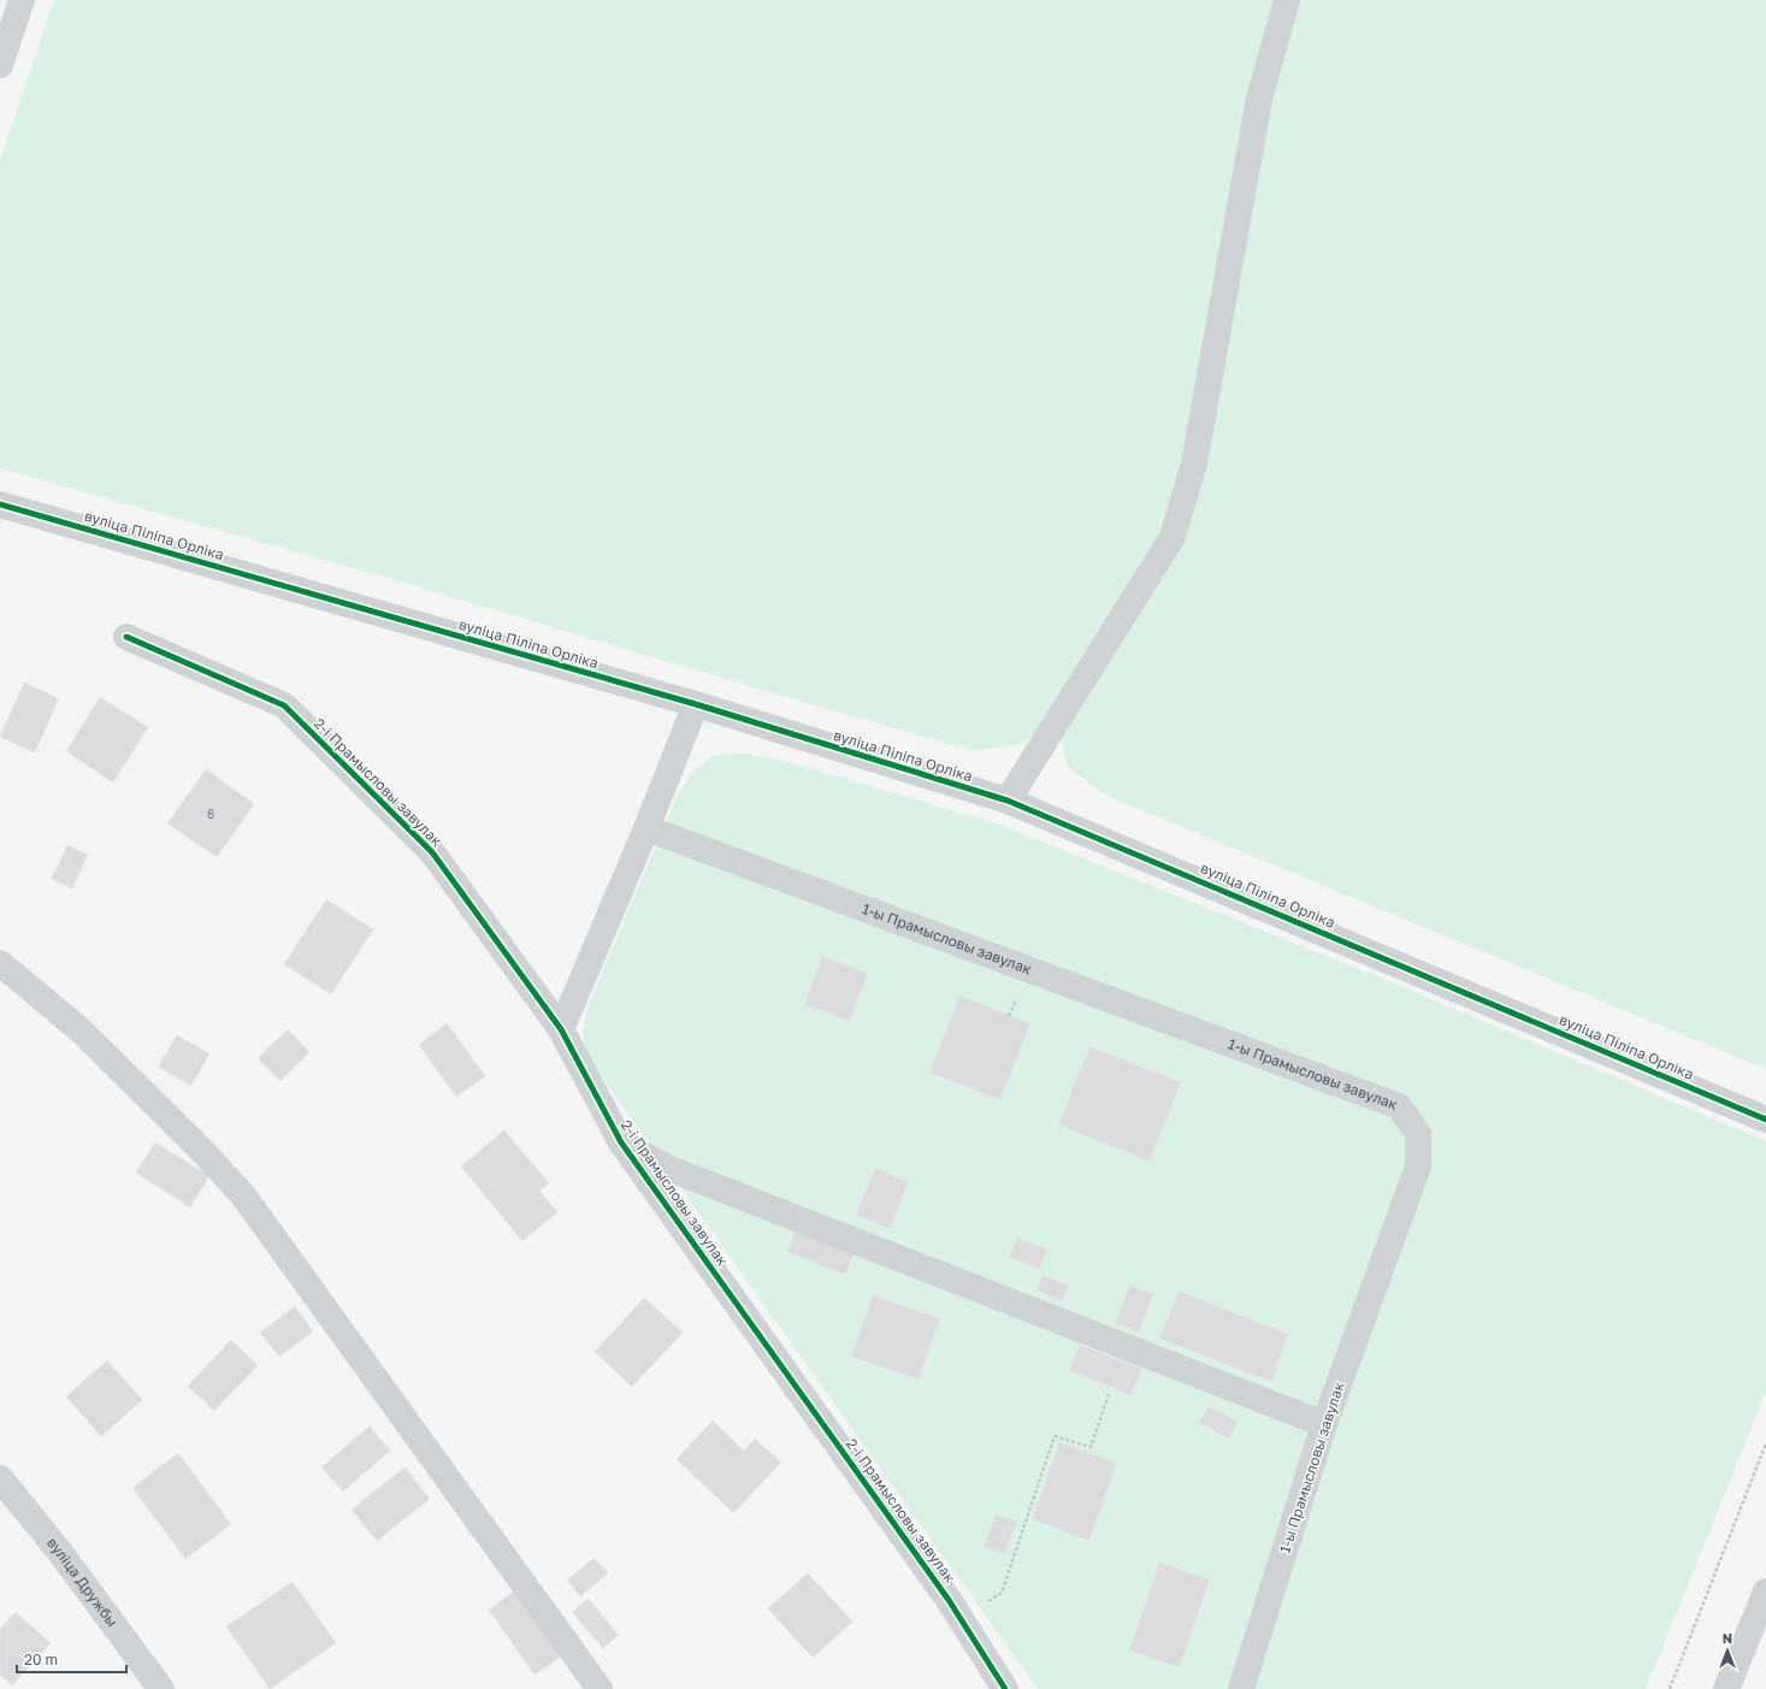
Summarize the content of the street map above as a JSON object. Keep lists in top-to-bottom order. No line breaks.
{"streets":{"street":["вуліца Піліпа Орліка","2-і Прамысловы завулак","1-ы Прамысловы завулак","вуліца Дружбы"]},"house_numbers":["6"],"scale_bar":"20 m","north":"top"}
